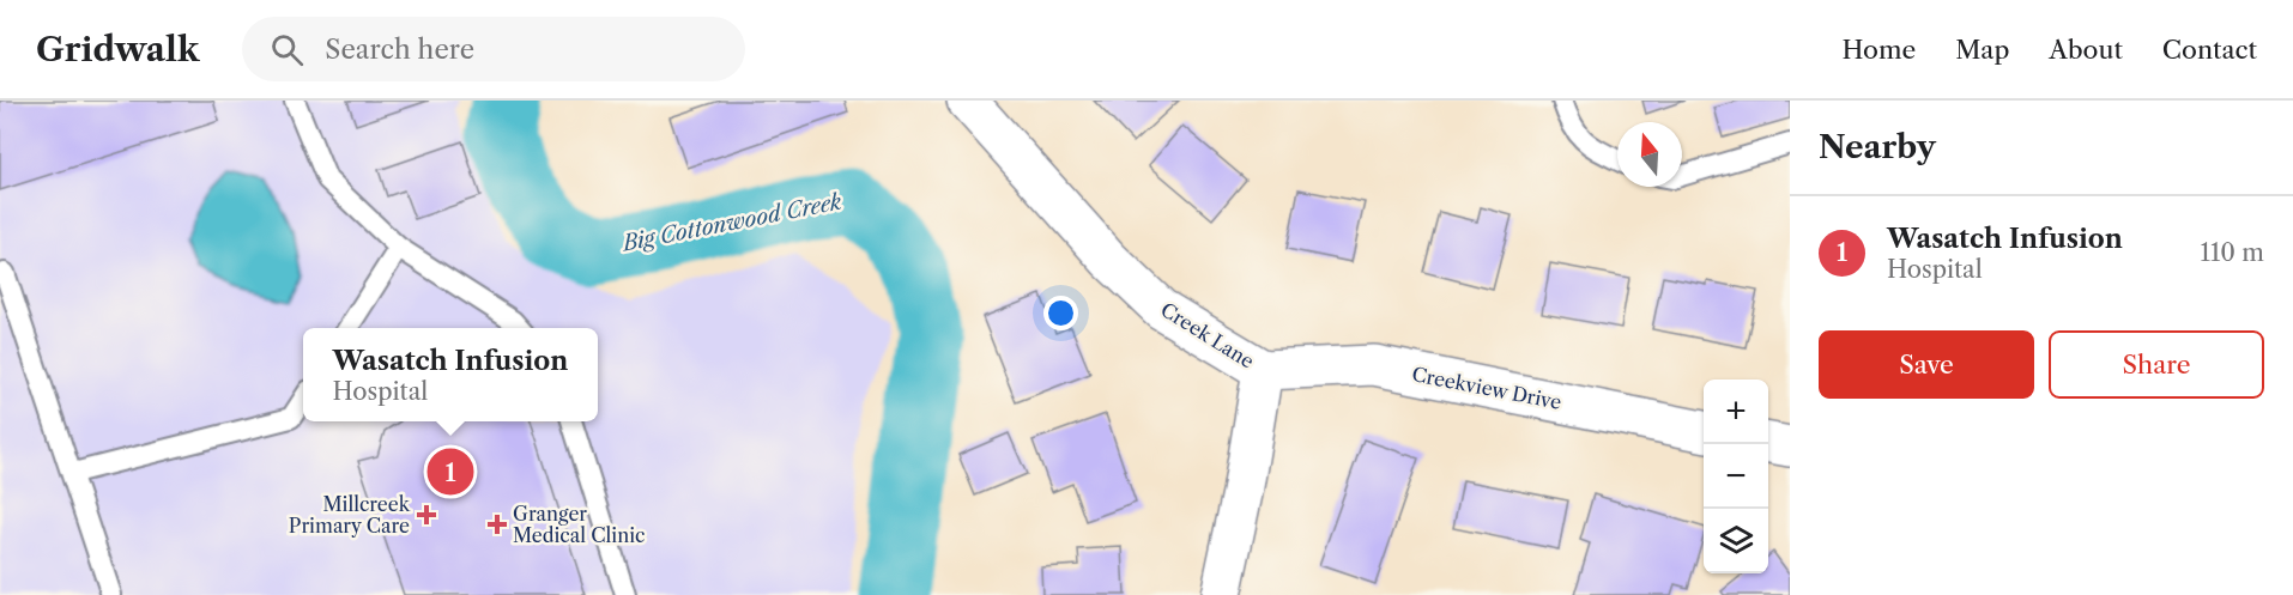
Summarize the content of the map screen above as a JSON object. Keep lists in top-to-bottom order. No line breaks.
{"streets":{"street":["Creek Lane","Creekview Drive"]},"crossings":[["Creek Lane","Creekview Drive"]],"water":["Big Cottonwood Creek"],"places":{"health":["Millcreek Primary Care","Granger Medical Clinic"]},"north":"top","page":{"header":"Gridwalk","search":"Search here","nav":["Home","Map","About","Contact"],"heading":"Nearby","list":[{"mark":"1","name":"Wasatch Infusion","note":"Hospital","value":"110 m"}],"buttons":["Save","Share"],"popup":["Wasatch Infusion","Hospital"],"map_buttons":["+","−"],"pins":"1"}}
